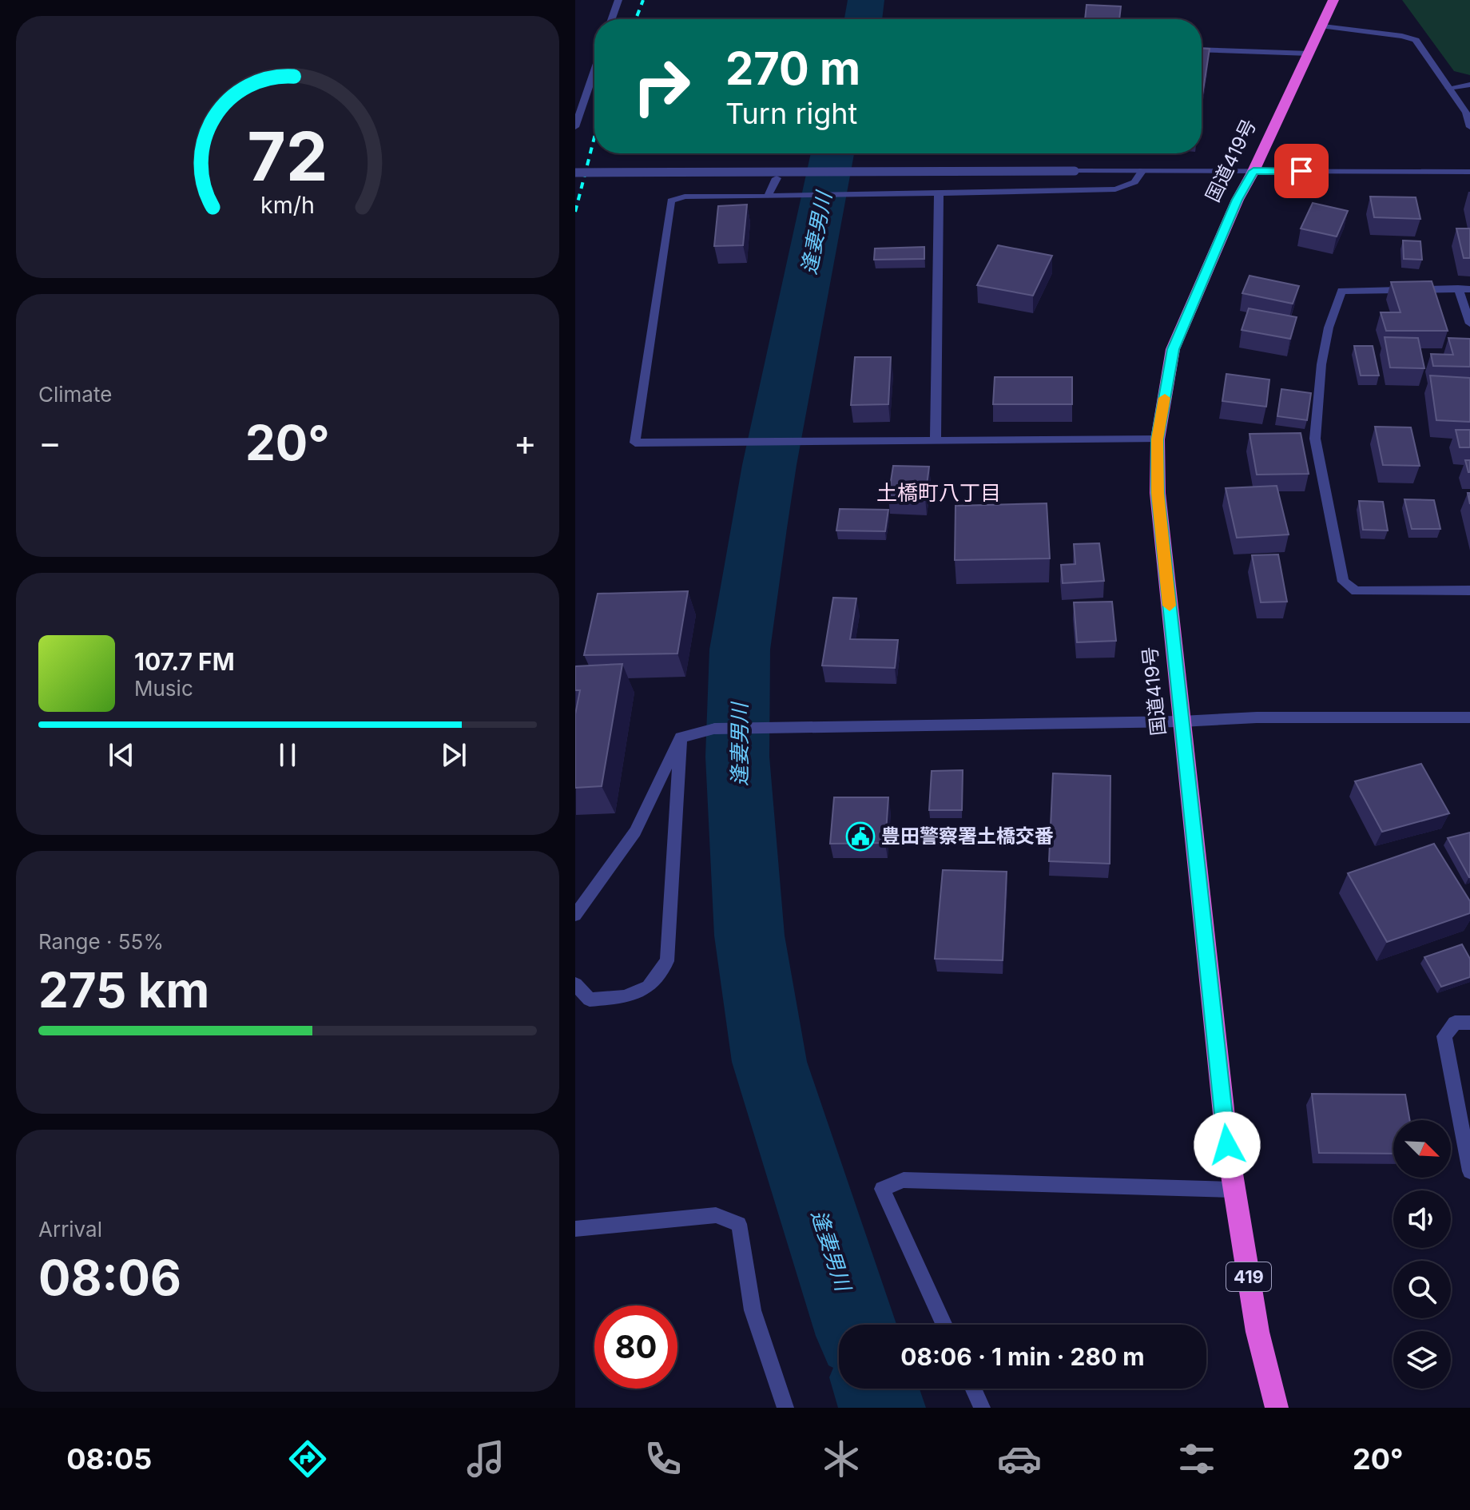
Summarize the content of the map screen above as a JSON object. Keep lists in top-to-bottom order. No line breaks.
{"streets":{"highway":["国道419号","419"]},"districts":["土橋町八丁目"],"water":["逢妻男川"],"places":{"public building":["豊田警察署土橋交番"]},"north":"bottom right","page":{"turn":["270 m","Turn right"],"tile":["Climate",["Range · 55%","275 km"],["Arrival","08:06"]],"heat":["−","20°","+"],"song":["107.7 FM","Music"],"limit":"80","trip":"08:06 · 1 min · 280 m","tabs":["08:05","20°"],"gauge":["72","km/h"]}}
